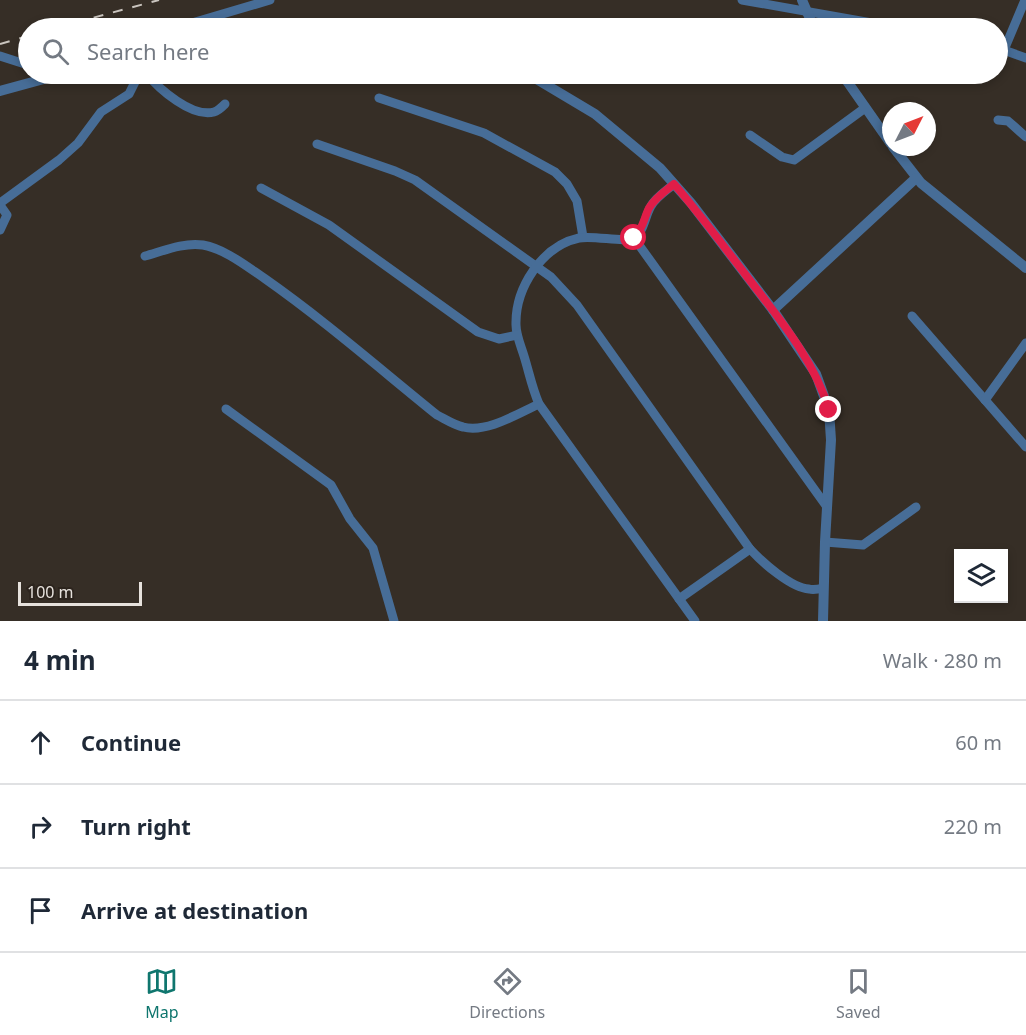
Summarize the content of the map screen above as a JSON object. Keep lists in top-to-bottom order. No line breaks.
{"scale_bar":"100 m","north":"top right","page":{"search":"Search here","scale":"100 m","heading":["4 min","Walk · 280 m"],"list":[["Continue","60 m"],["Turn right","220 m"],"Arrive at destination"],"nav":["Map","Directions","Saved"]}}
